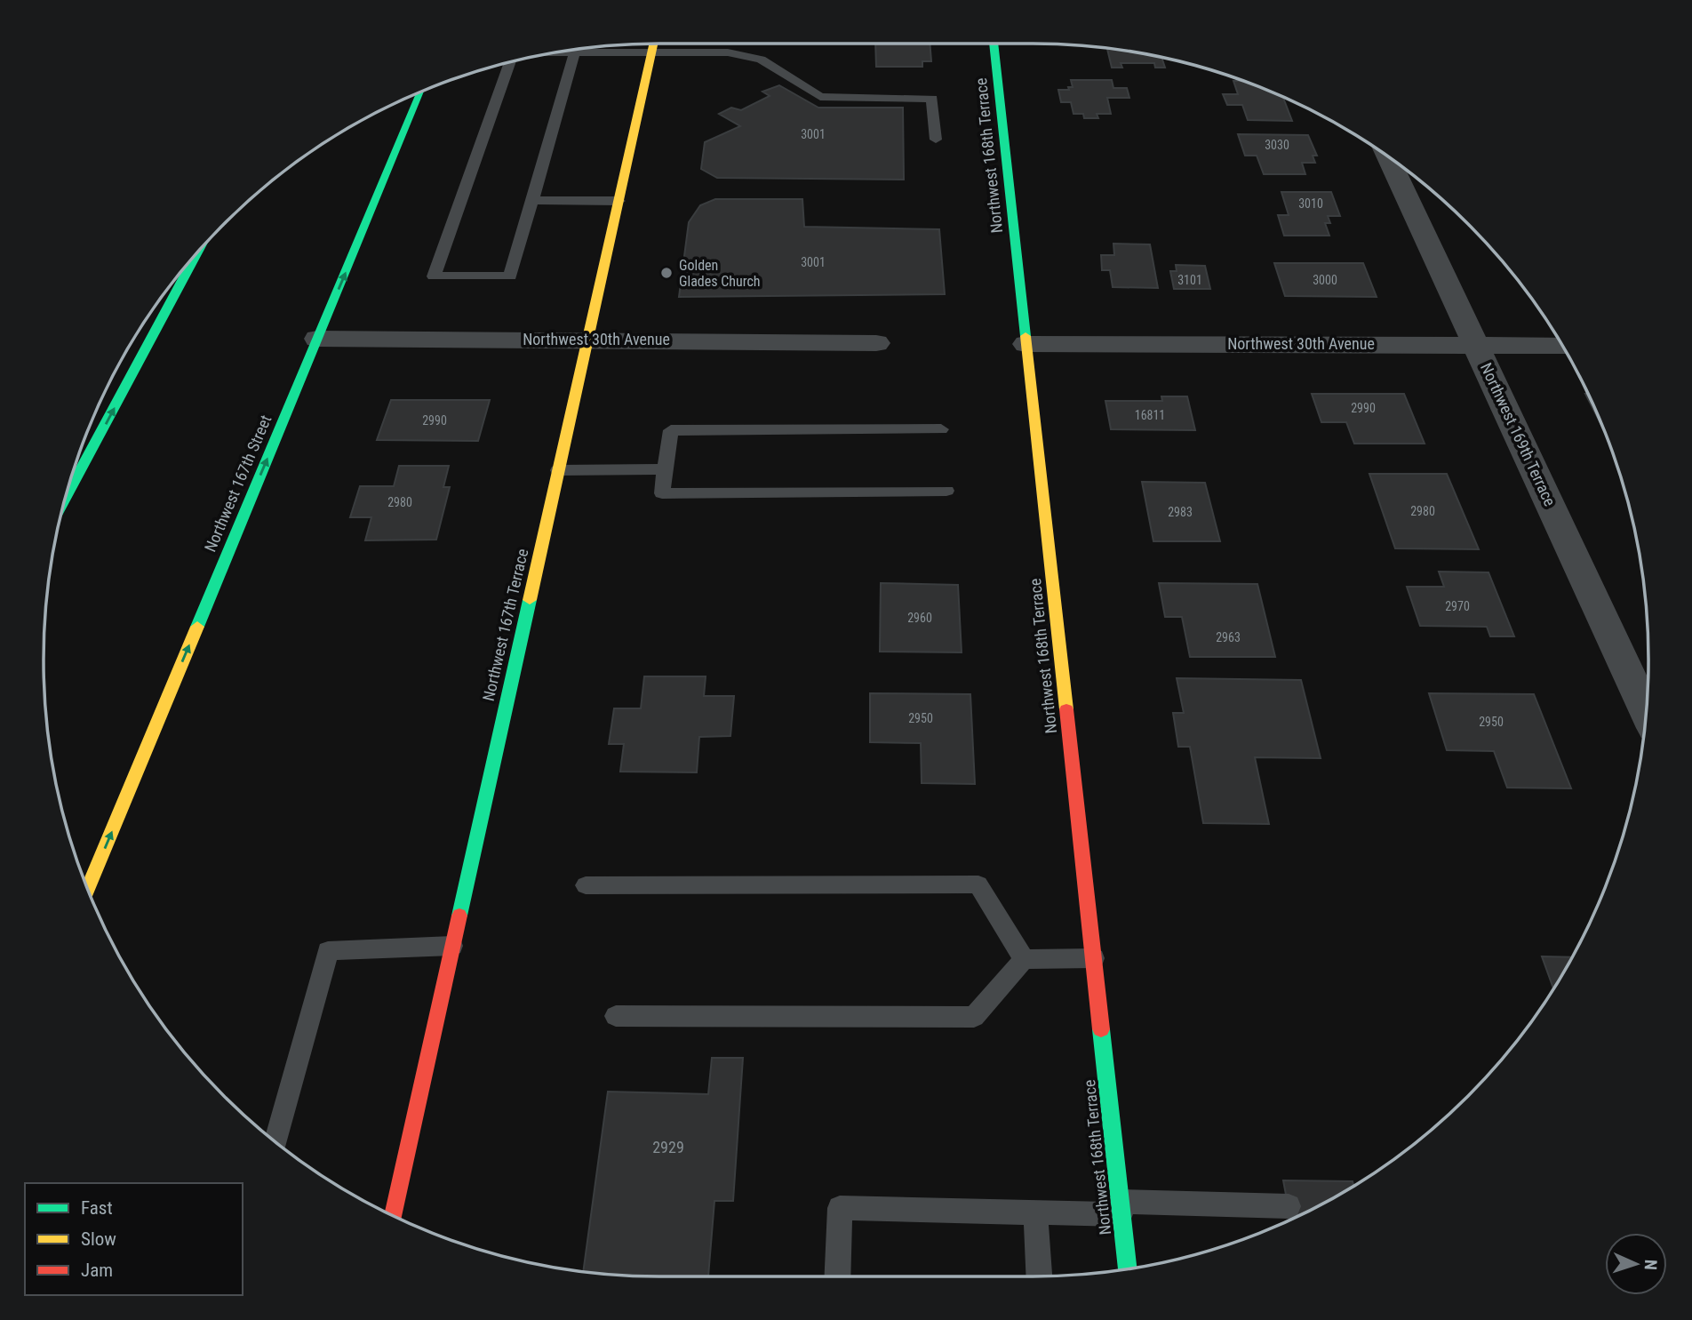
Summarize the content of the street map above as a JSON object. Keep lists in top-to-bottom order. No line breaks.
{"streets":{"main road":["Northwest 168th Terrace","Northwest 167th Street","Northwest 167th Terrace"],"street":["Northwest 30th Avenue","Northwest 169th Terrace"]},"crossings":[["Northwest 168th Terrace","Northwest 30th Avenue"],["Northwest 30th Avenue","Northwest 169th Terrace"],["Northwest 30th Avenue","Northwest 167th Street"],["Northwest 30th Avenue","Northwest 167th Terrace"]],"one_way":["Northwest 167th Street"],"places":["Golden Glades Church"],"house_numbers":["3001","3030","3010","3001","3101","3000","2990","16811","2990","2980","2980","2983","2970","2960","2963","2950","2950","2929"],"legend":["Fast","Slow","Jam"],"north":"right"}
